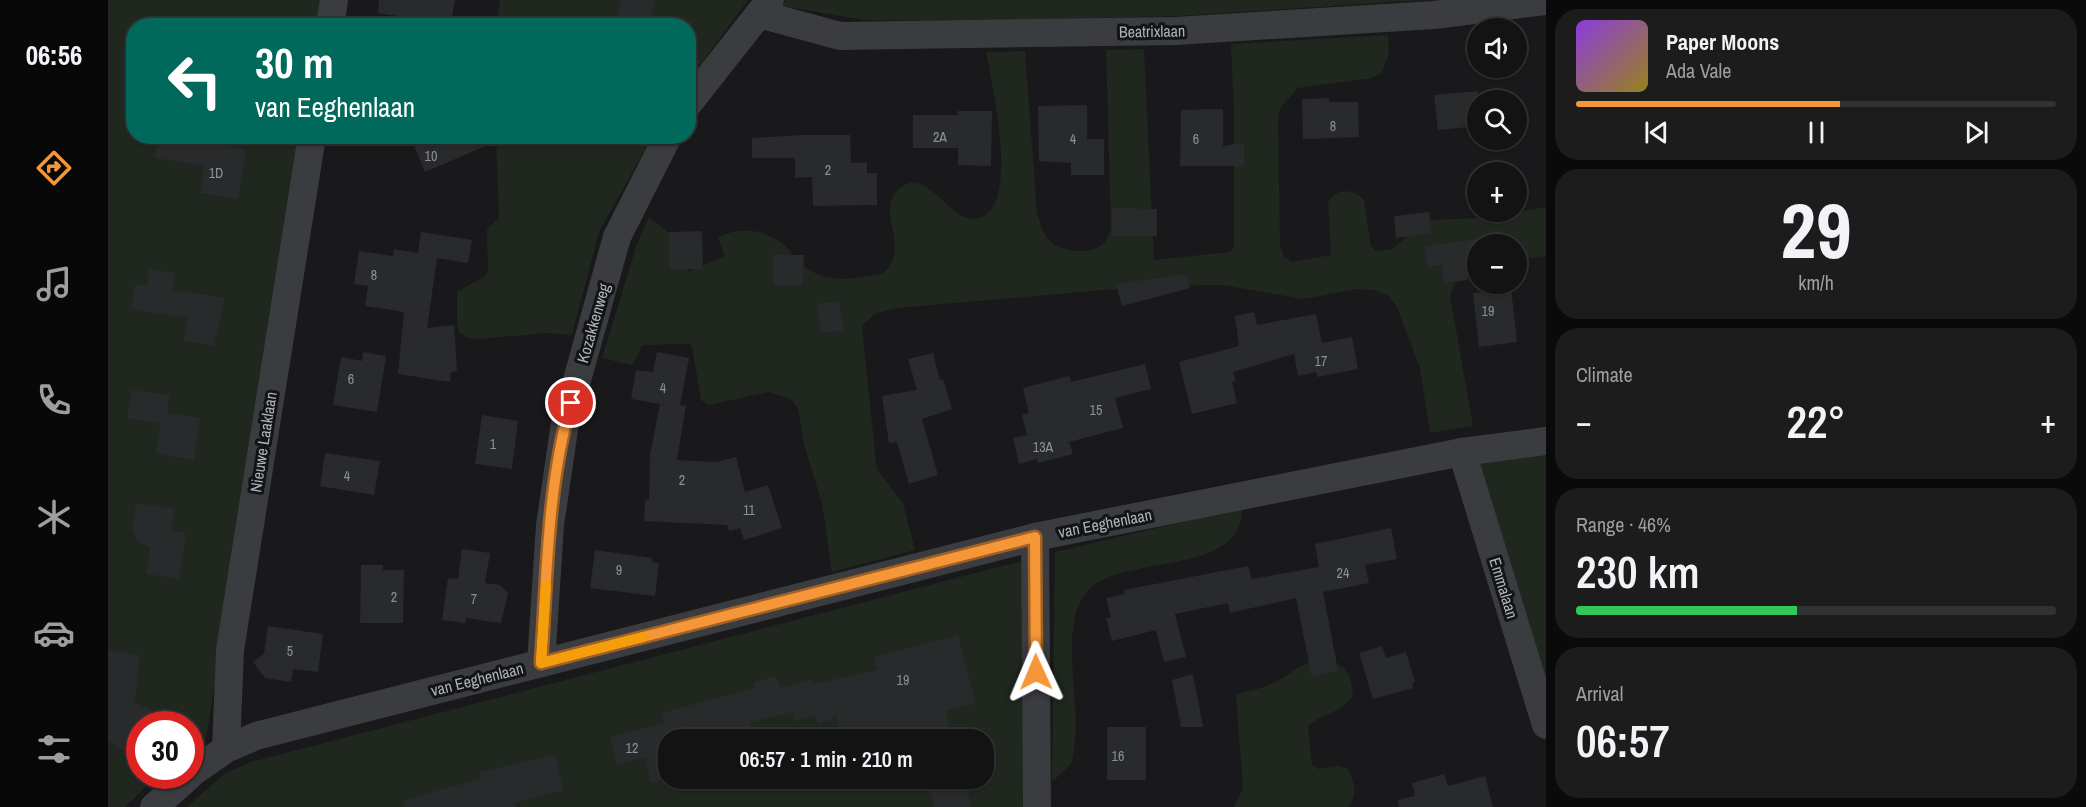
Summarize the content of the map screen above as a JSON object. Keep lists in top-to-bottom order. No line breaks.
{"streets":{"street":["Beatrixlaan","Kozakkenweg","Nieuwe Laaklaan","van Eeghenlaan","Emmalaan"]},"crossings":[["Kozakkenweg","van Eeghenlaan"],["Nieuwe Laaklaan","van Eeghenlaan"],["van Eeghenlaan","Emmalaan"]],"house_numbers":["8","2A","4","6","10","2","1D","8","19","17","6","4","15","1","13A","4","2","11","9","24","2","7","5","19","12","16"],"page":{"tabs":"06:56","map_buttons":["+","−"],"turn":["30 m","van Eeghenlaan"],"song":["Paper Moons","Ada Vale"],"tile":[["29","km/h"],"Climate",["Range · 46%","230 km"],["Arrival","06:57"]],"heat":["−","22°","+"],"limit":"30","trip":"06:57 · 1 min · 210 m"}}
